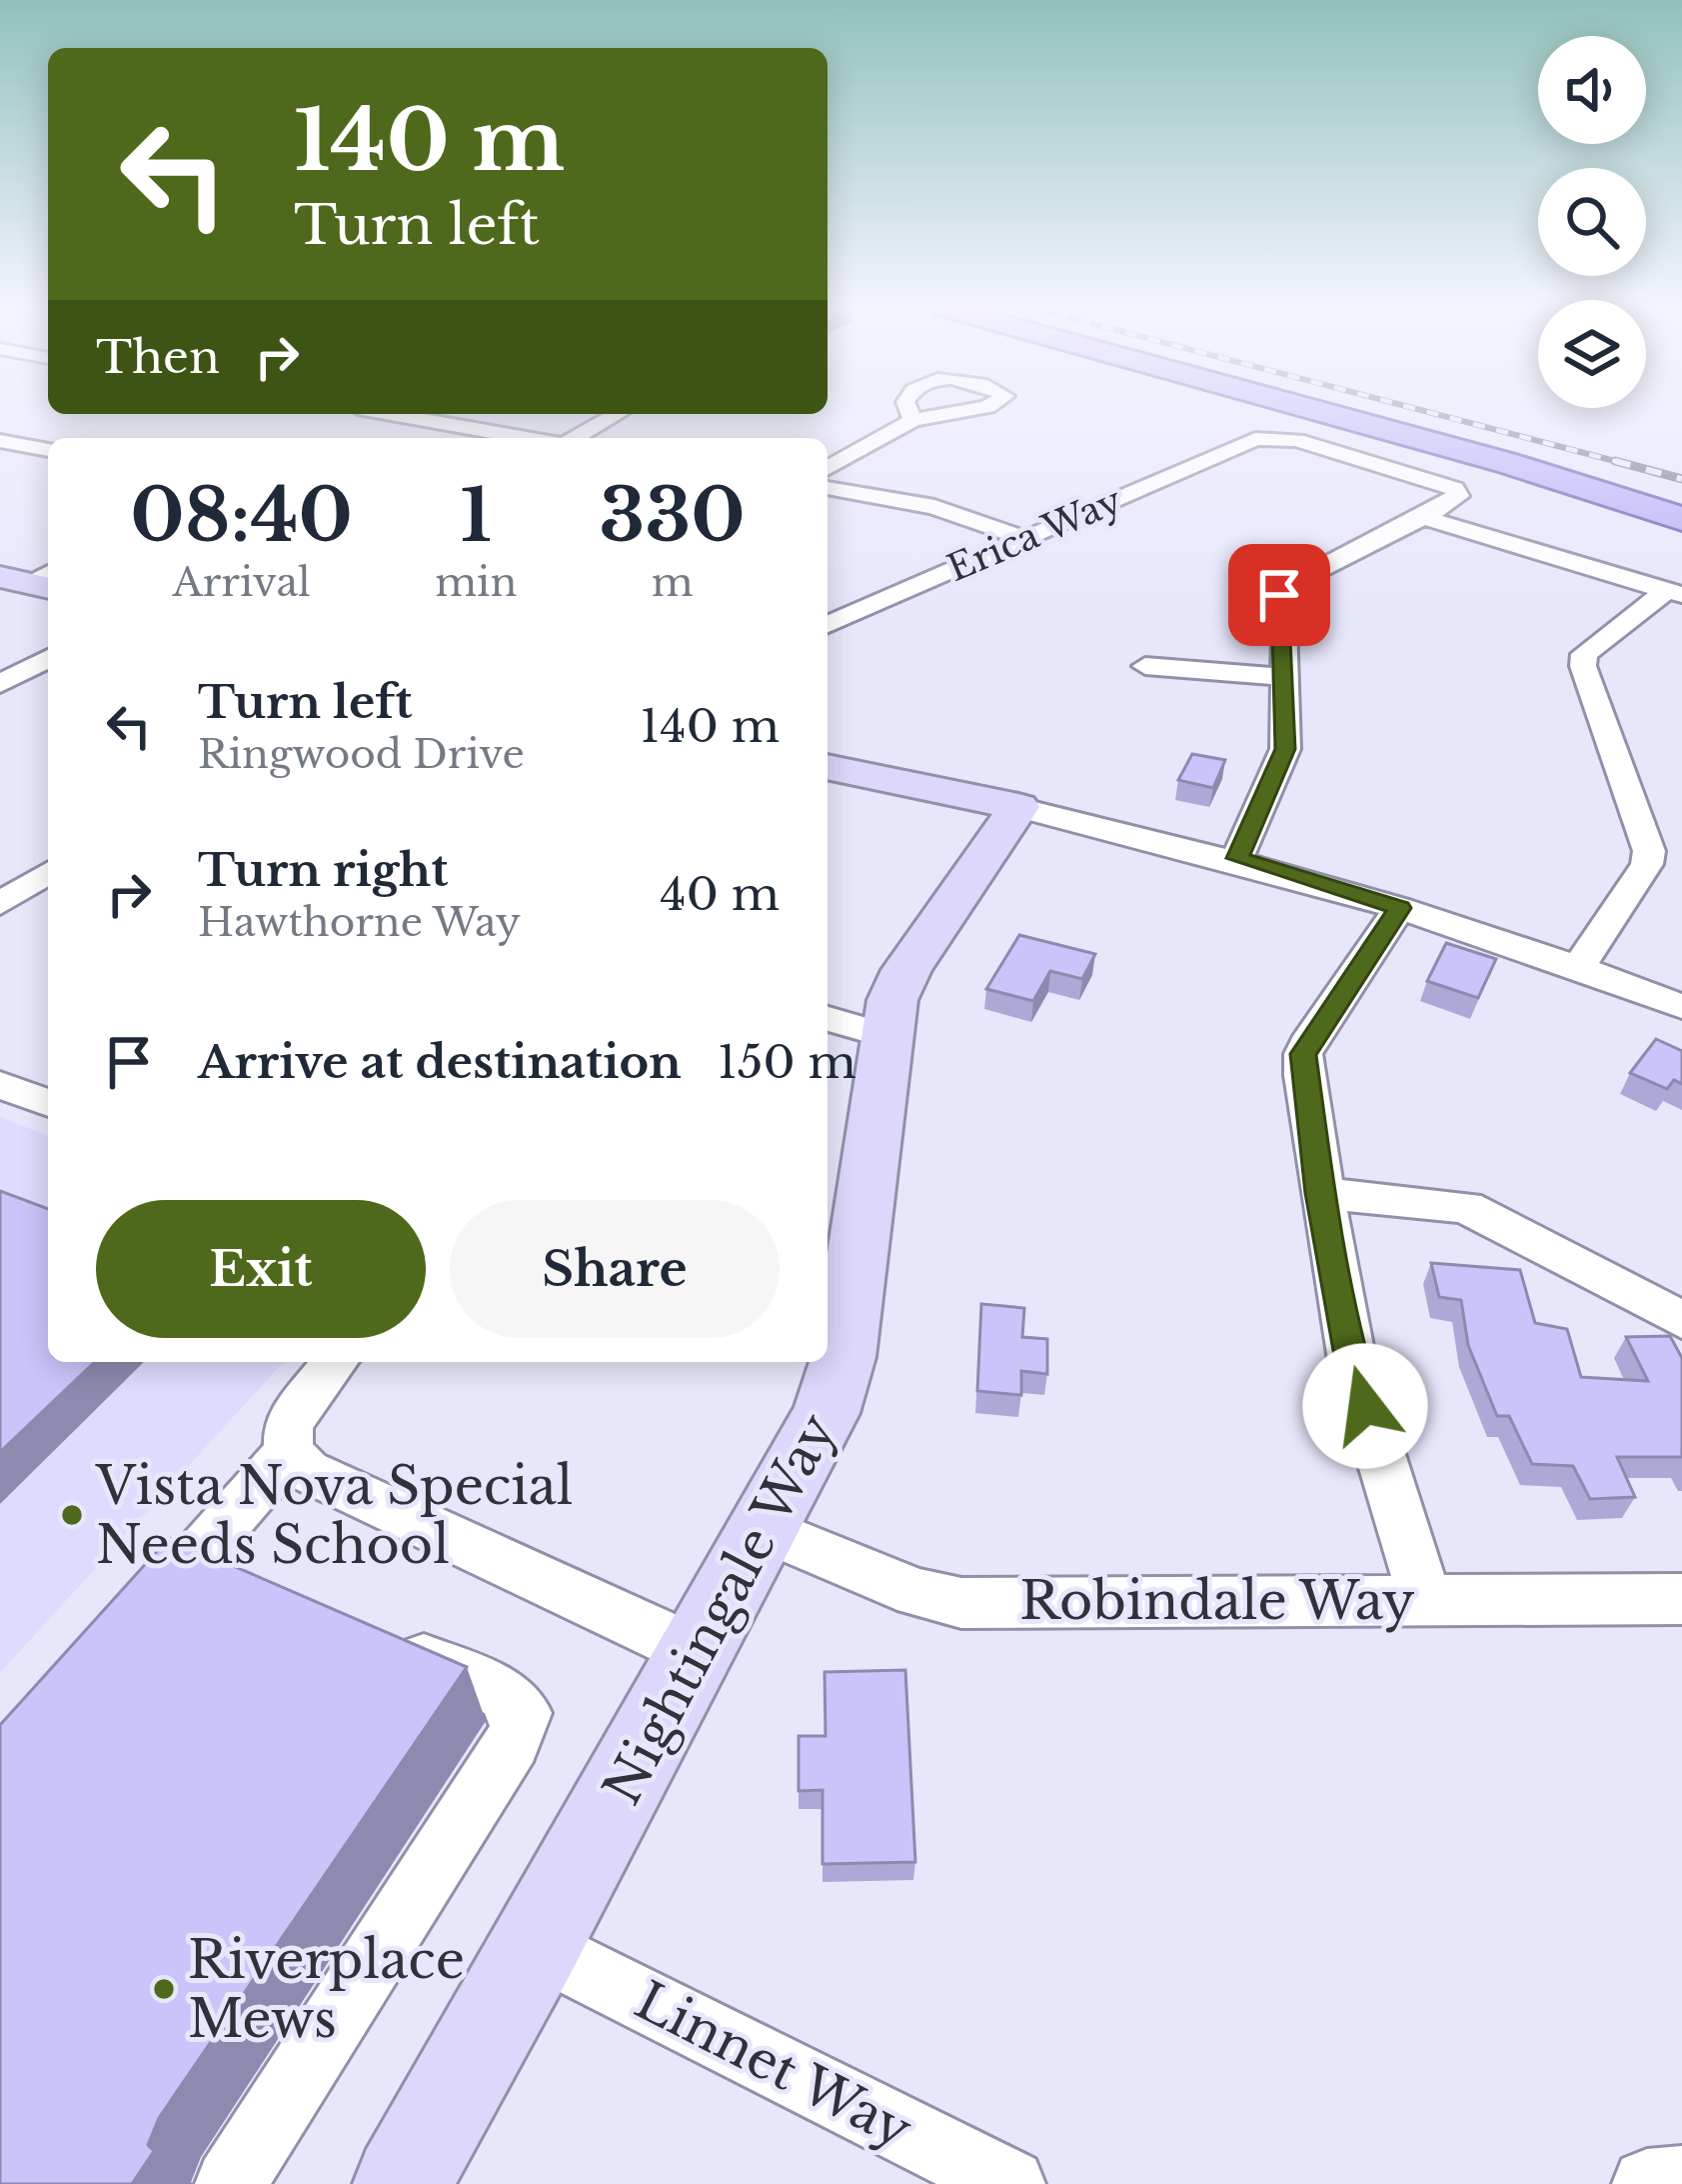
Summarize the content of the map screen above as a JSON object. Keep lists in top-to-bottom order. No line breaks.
{"streets":{"street":["Erica Way","Robindale Way","Nightingale Way","Linnet Way"]},"crossings":[["Robindale Way","Nightingale Way"],["Nightingale Way","Linnet Way"]],"places":["Vista Nova Special Needs School","Riverplace Mews"],"page":{"turn":["140 m","Turn left"],"then":"Then","eta":["08:40","Arrival","1","min","330","m"],"list":[{"name":"Turn left","note":"Ringwood Drive","value":"140 m"},{"name":"Turn right","note":"Hawthorne Way","value":"40 m"},{"name":"Arrive at destination","value":"150 m"}],"buttons":["Exit","Share"]}}
